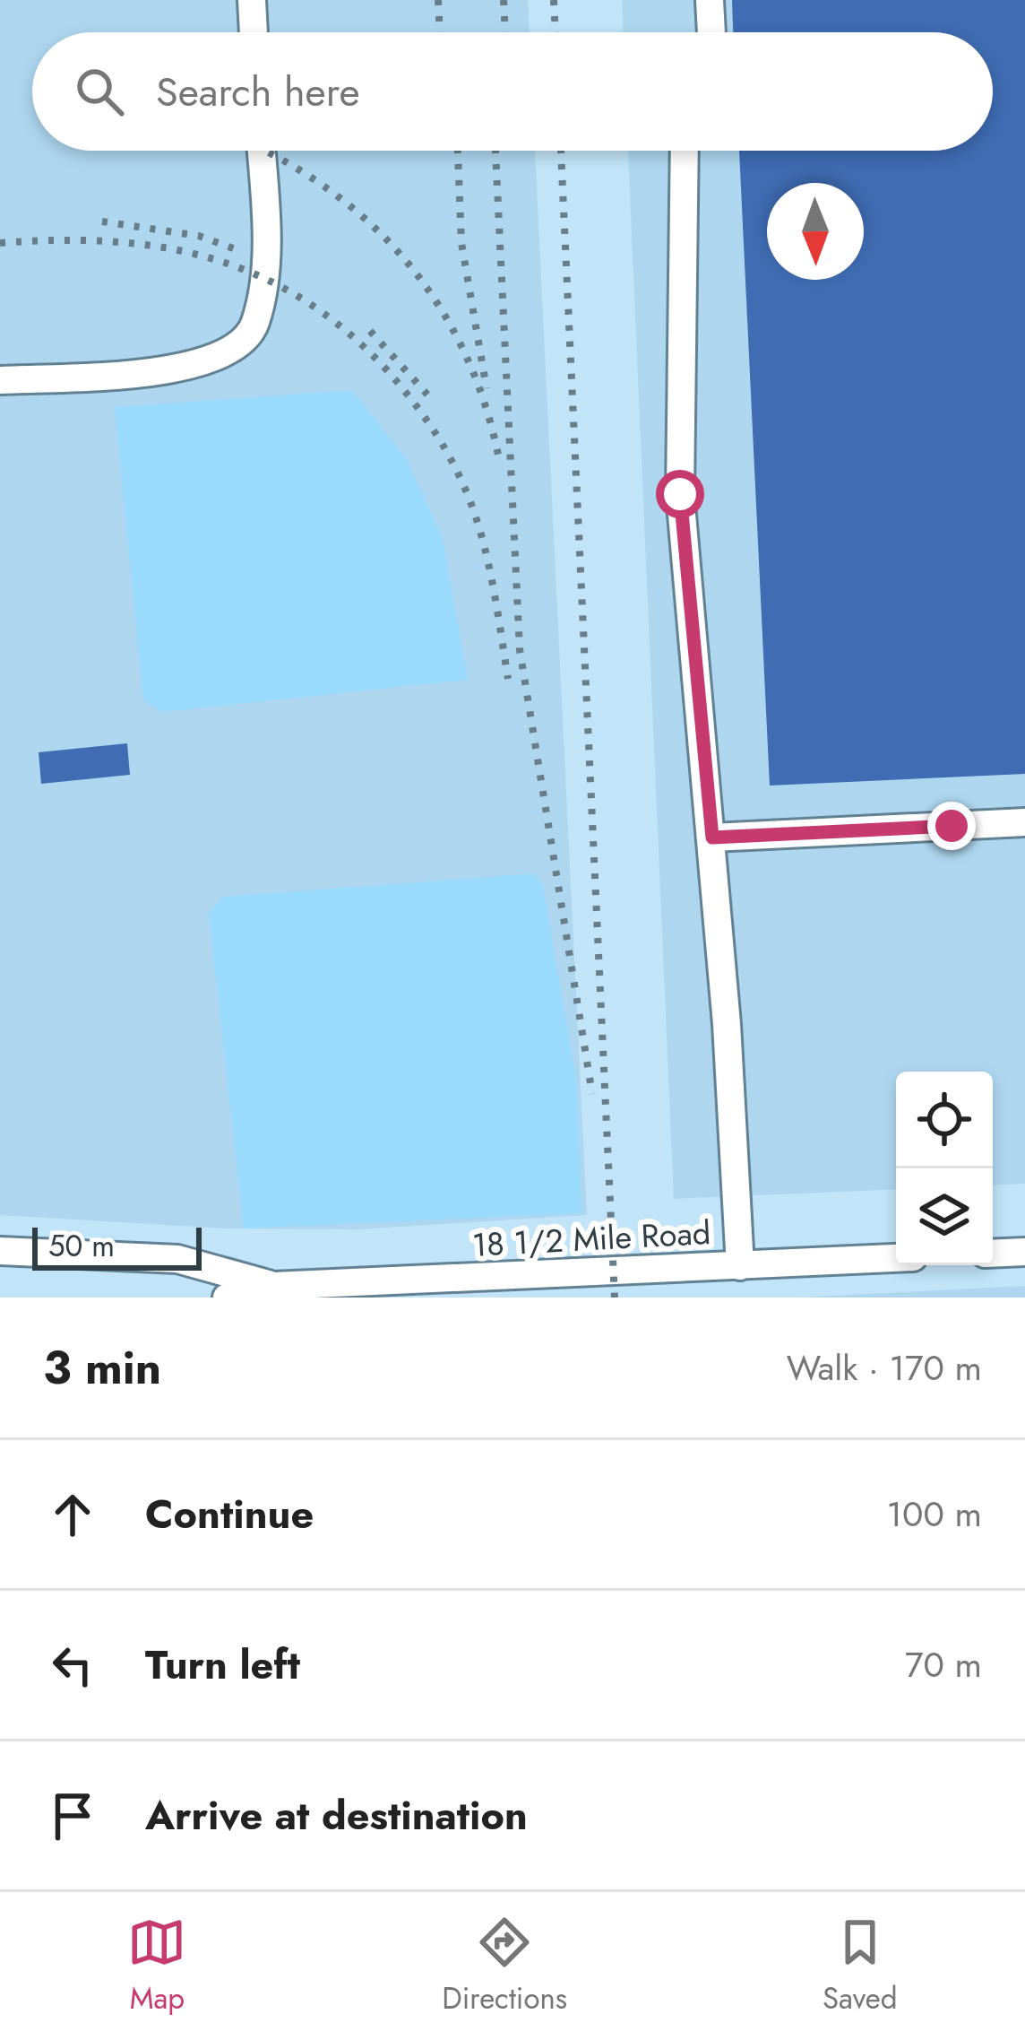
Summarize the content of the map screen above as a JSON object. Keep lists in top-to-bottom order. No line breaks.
{"streets":{"street":["18 1/2 Mile Road"]},"scale_bar":"50 m","north":"bottom","page":{"search":"Search here","scale":"50 m","heading":["3 min","Walk · 170 m"],"list":[["Continue","100 m"],["Turn left","70 m"],"Arrive at destination"],"nav":["Map","Directions","Saved"]}}
